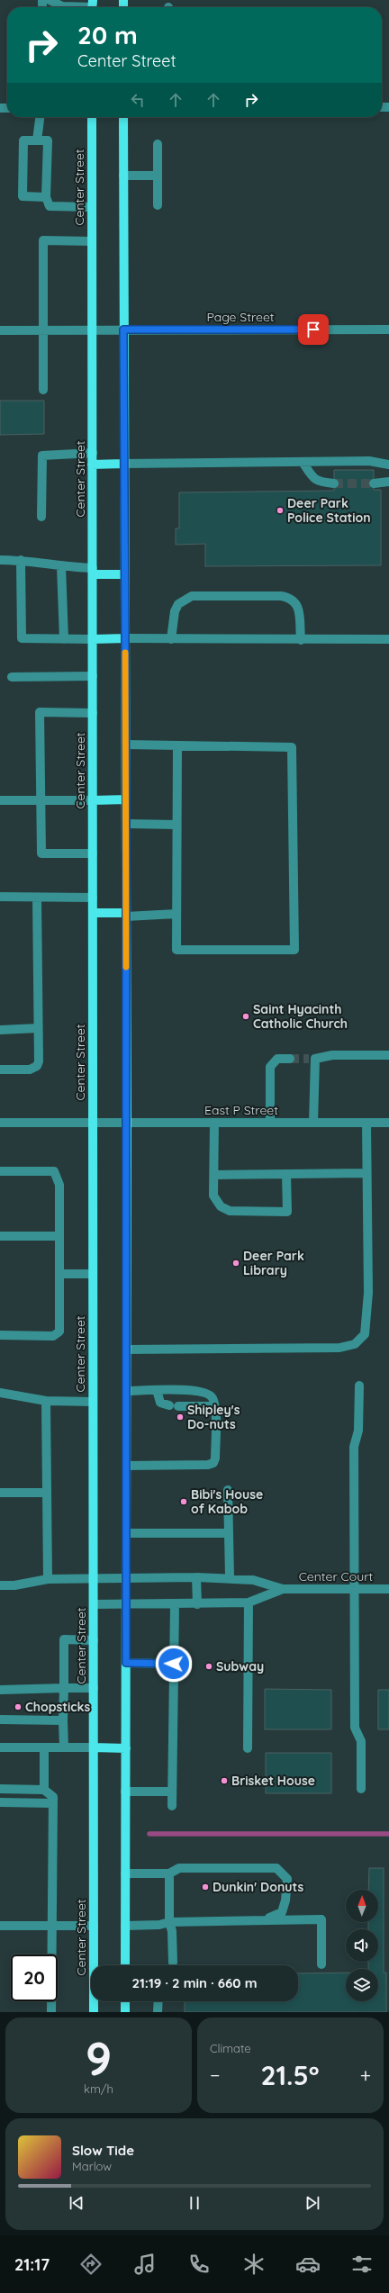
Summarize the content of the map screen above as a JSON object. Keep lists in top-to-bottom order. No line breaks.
{"streets":{"main road":["Center Street"],"street":["Page Street","East P Street","Center Court"]},"crossings":[["Center Street","Page Street"],["Center Street","East P Street"],["Center Street","Center Court"]],"places":["Deer Park Police Station","Saint Hyacinth Catholic Church","Deer Park Library","Shipley's Do-nuts","Bibi's House of Kabob","Subway","Chopsticks","Brisket House","Dunkin' Donuts"],"north":"top","page":{"turn":["20 m","Center Street"],"limit":"20","trip":"21:19 · 2 min · 660 m","tile":[["9","km/h"],"Climate"],"heat":["−","21.5°","+"],"song":["Slow Tide","Marlow"],"tabs":"21:17"}}
